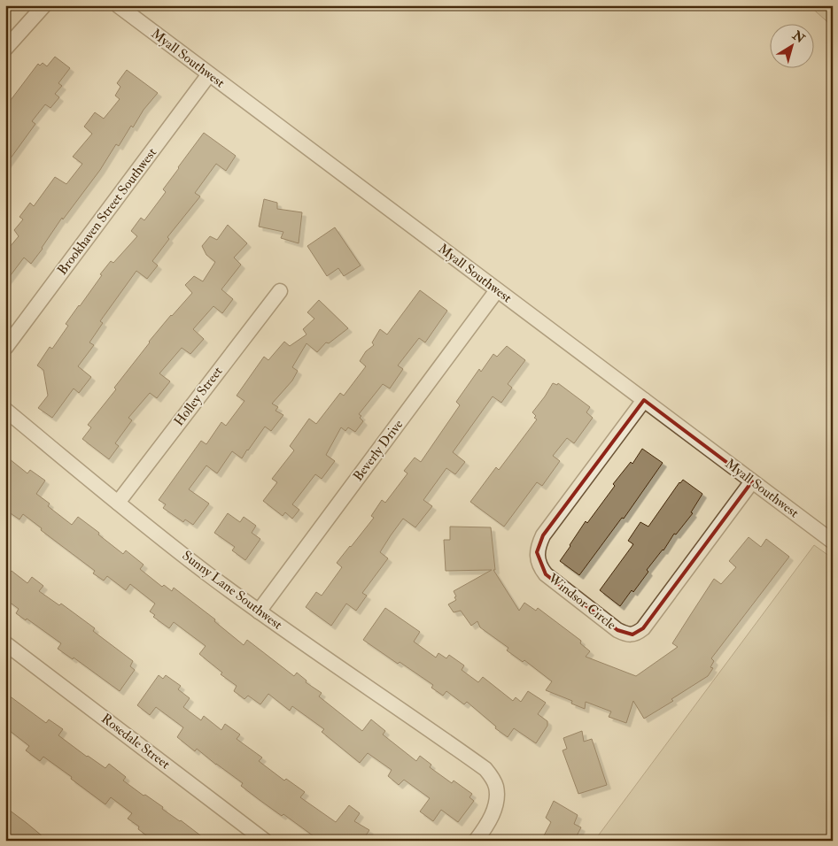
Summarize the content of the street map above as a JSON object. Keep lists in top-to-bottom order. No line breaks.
{"streets":{"street":["Myall Southwest","Brookhaven Street Southwest","Holley Street","Beverly Drive","Sunny Lane Southwest","Windsor Circle","Rosedale Street"]},"crossings":[["Myall Southwest","Brookhaven Street Southwest"],["Myall Southwest","Beverly Drive"],["Myall Southwest","Windsor Circle"],["Holley Street","Sunny Lane Southwest"],["Beverly Drive","Sunny Lane Southwest"]],"north":"top right"}
